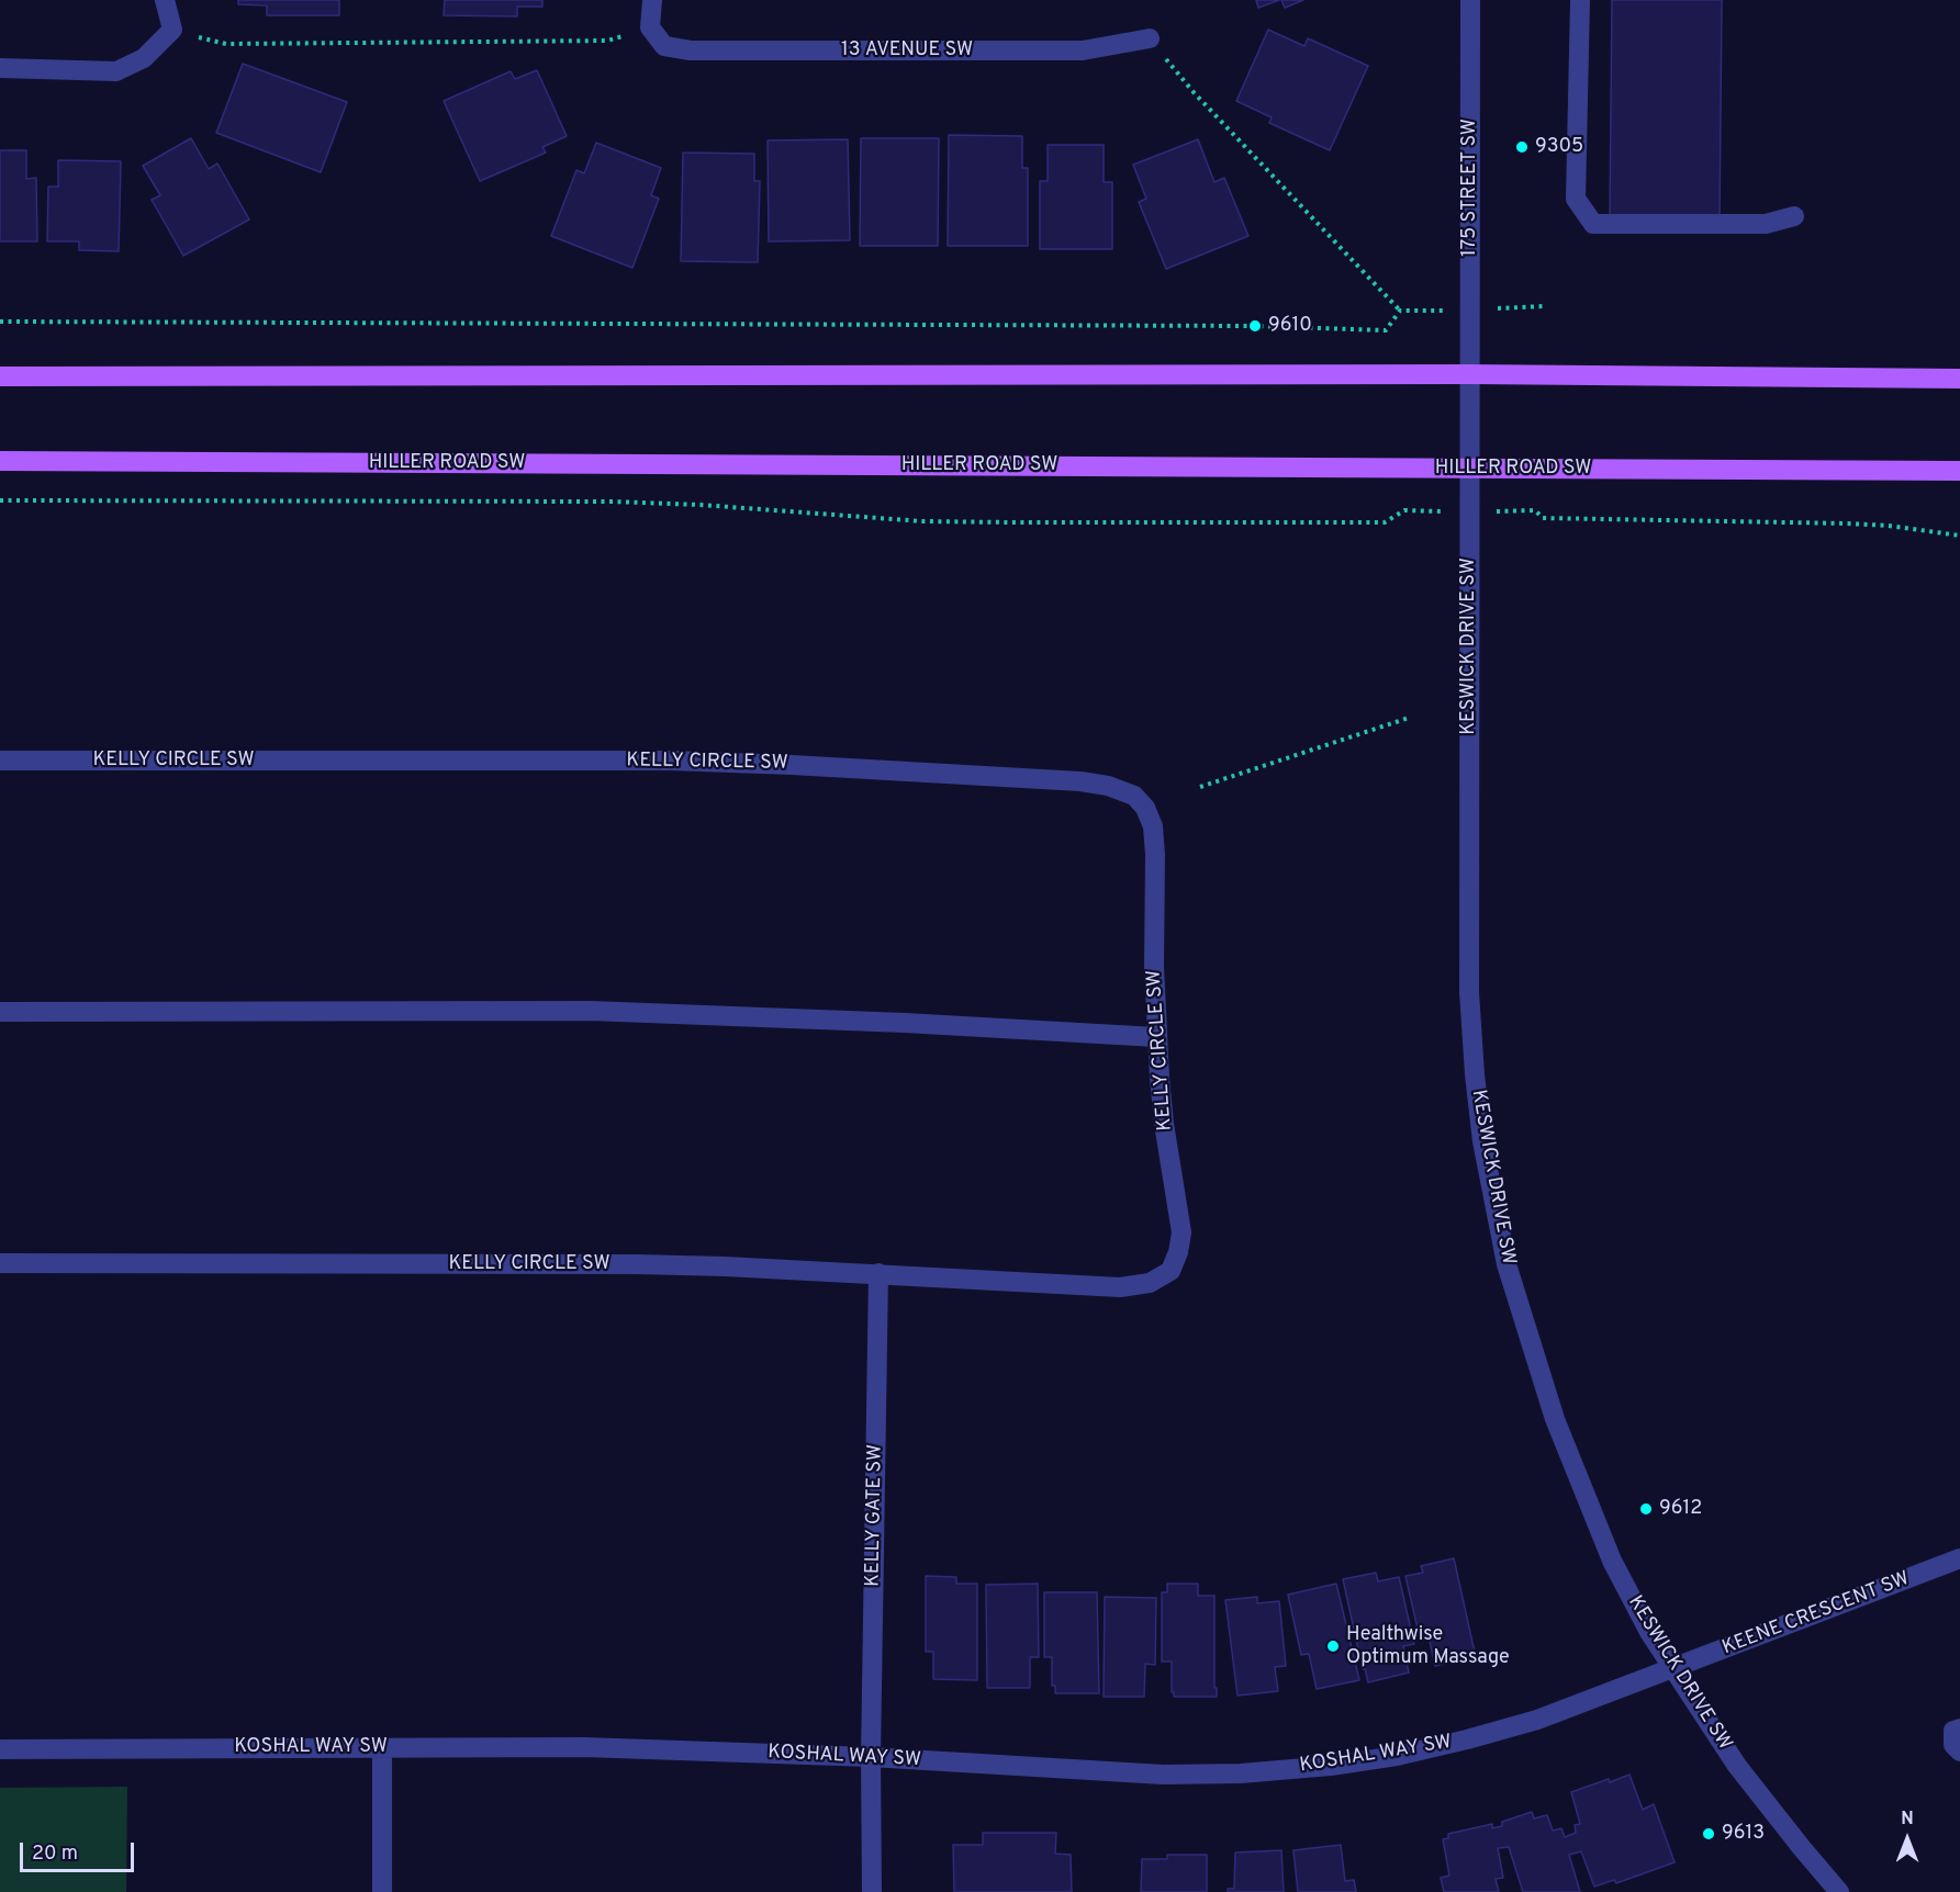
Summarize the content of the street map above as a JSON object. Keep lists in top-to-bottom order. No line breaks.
{"streets":{"main road":["HILLER ROAD SW"],"street":["13 AVENUE SW","175 STREET SW","KESWICK DRIVE SW","KELLY CIRCLE SW","KELLY GATE SW","KEENE CRESCENT SW","KOSHAL WAY SW"]},"crossings":[["175 STREET SW","KESWICK DRIVE SW"],["HILLER ROAD SW","KESWICK DRIVE SW"],["KESWICK DRIVE SW","KEENE CRESCENT SW"],["KESWICK DRIVE SW","KOSHAL WAY SW"],["KELLY CIRCLE SW","KELLY GATE SW"],["KELLY GATE SW","KOSHAL WAY SW"],["KEENE CRESCENT SW","KOSHAL WAY SW"]],"places":["9305","9610","9612","Healthwise Optimum Massage","9613"],"scale_bar":"20 m","north":"top"}
